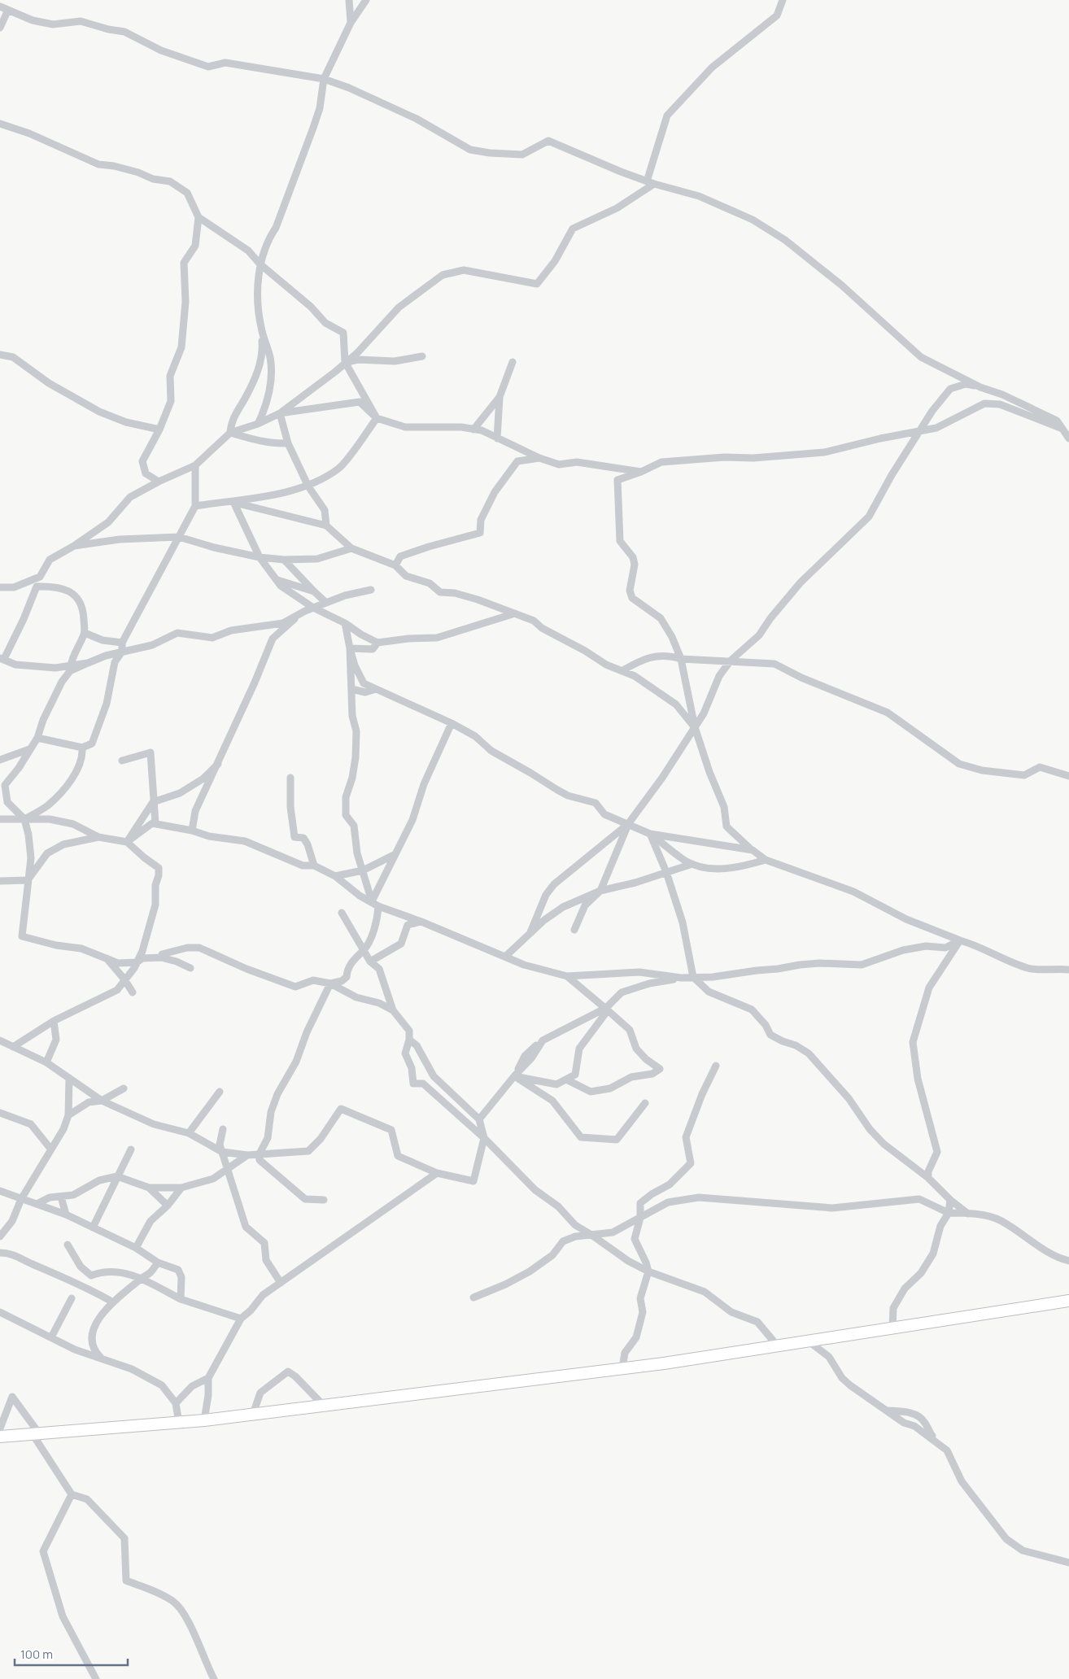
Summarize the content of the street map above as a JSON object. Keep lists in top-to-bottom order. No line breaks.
{"scale_bar":"100 m"}
